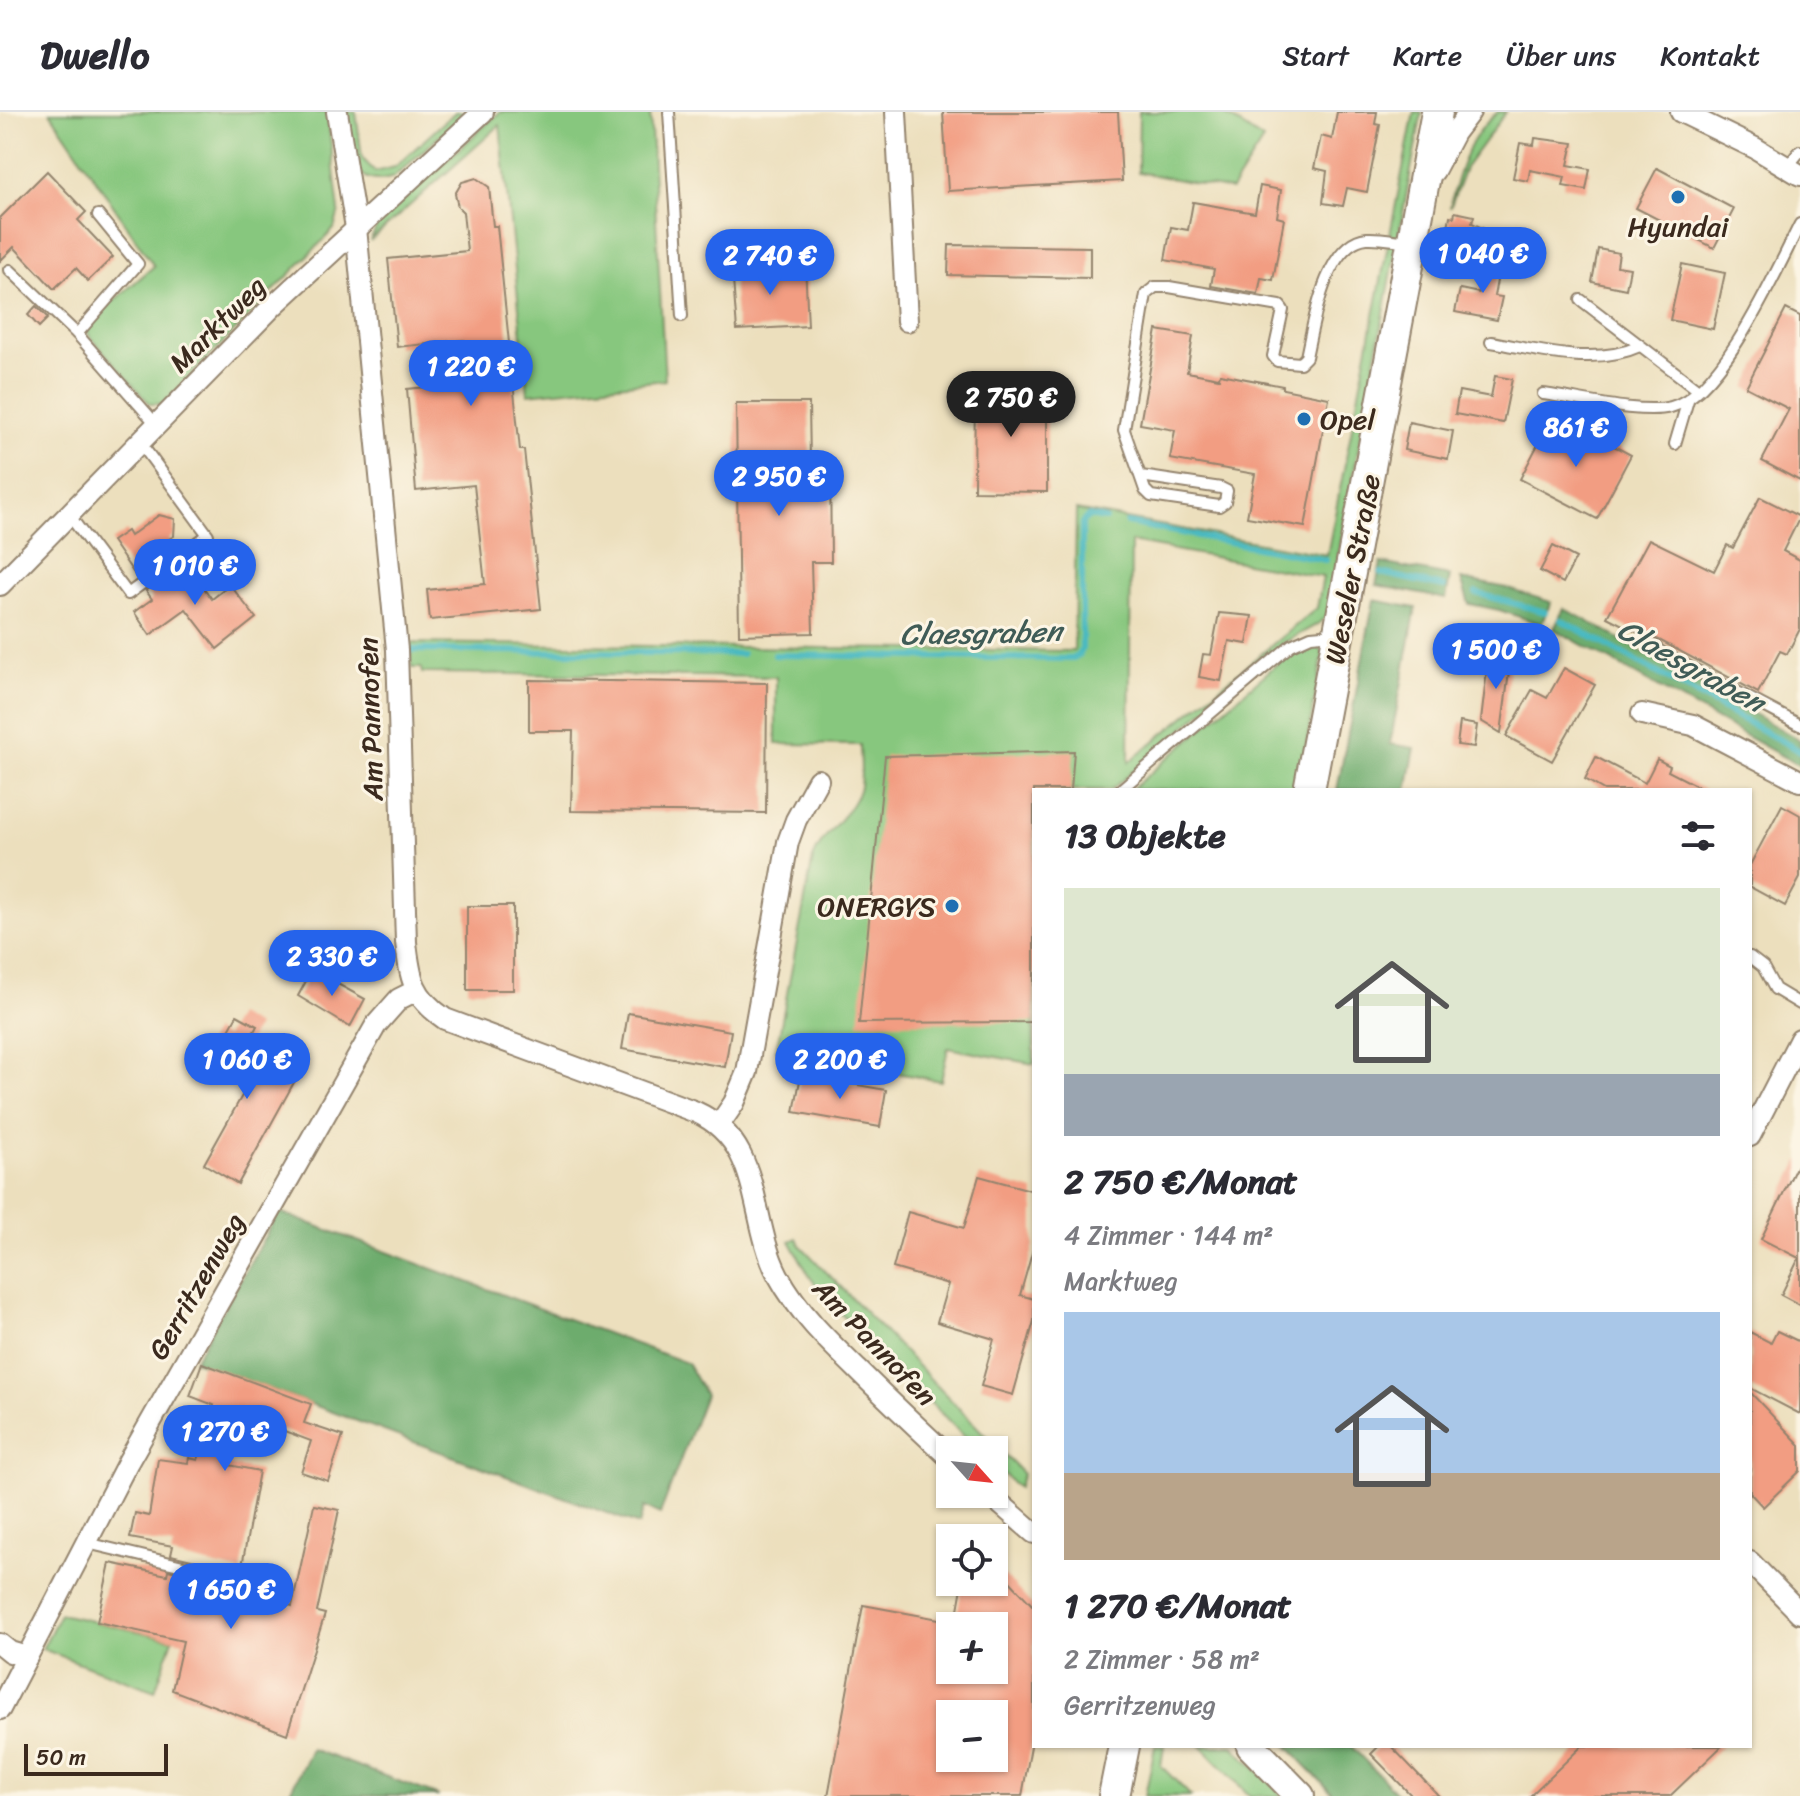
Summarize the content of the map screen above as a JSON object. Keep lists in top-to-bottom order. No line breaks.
{"streets":{"main road":["Weseler Straße"],"street":["Marktweg","Am Pannofen","Gerritzenweg"]},"crossings":[["Marktweg","Am Pannofen"],["Am Pannofen","Gerritzenweg"]],"water":["Claesgraben"],"places":["Hyundai","Opel","ONERGYS"],"scale_bar":"50 m","north":"bottom right","page":{"header":"Dwello","nav":["Start","Karte","Über uns","Kontakt"],"price":["1 040 €","2 740 €","1 220 €","2 750 €","861 €","2 950 €","1 010 €","1 500 €","2 330 €","1 060 €","2 200 €","1 270 €","1 650 €"],"heading":"13 Objekte","list":[{"name":"2 750 €/Monat","note":"4 Zimmer · 144 m² · Marktweg"},{"name":"1 270 €/Monat","note":"2 Zimmer · 58 m² · Gerritzenweg"}],"map_buttons":["+","−"],"scale":"50 m"}}
